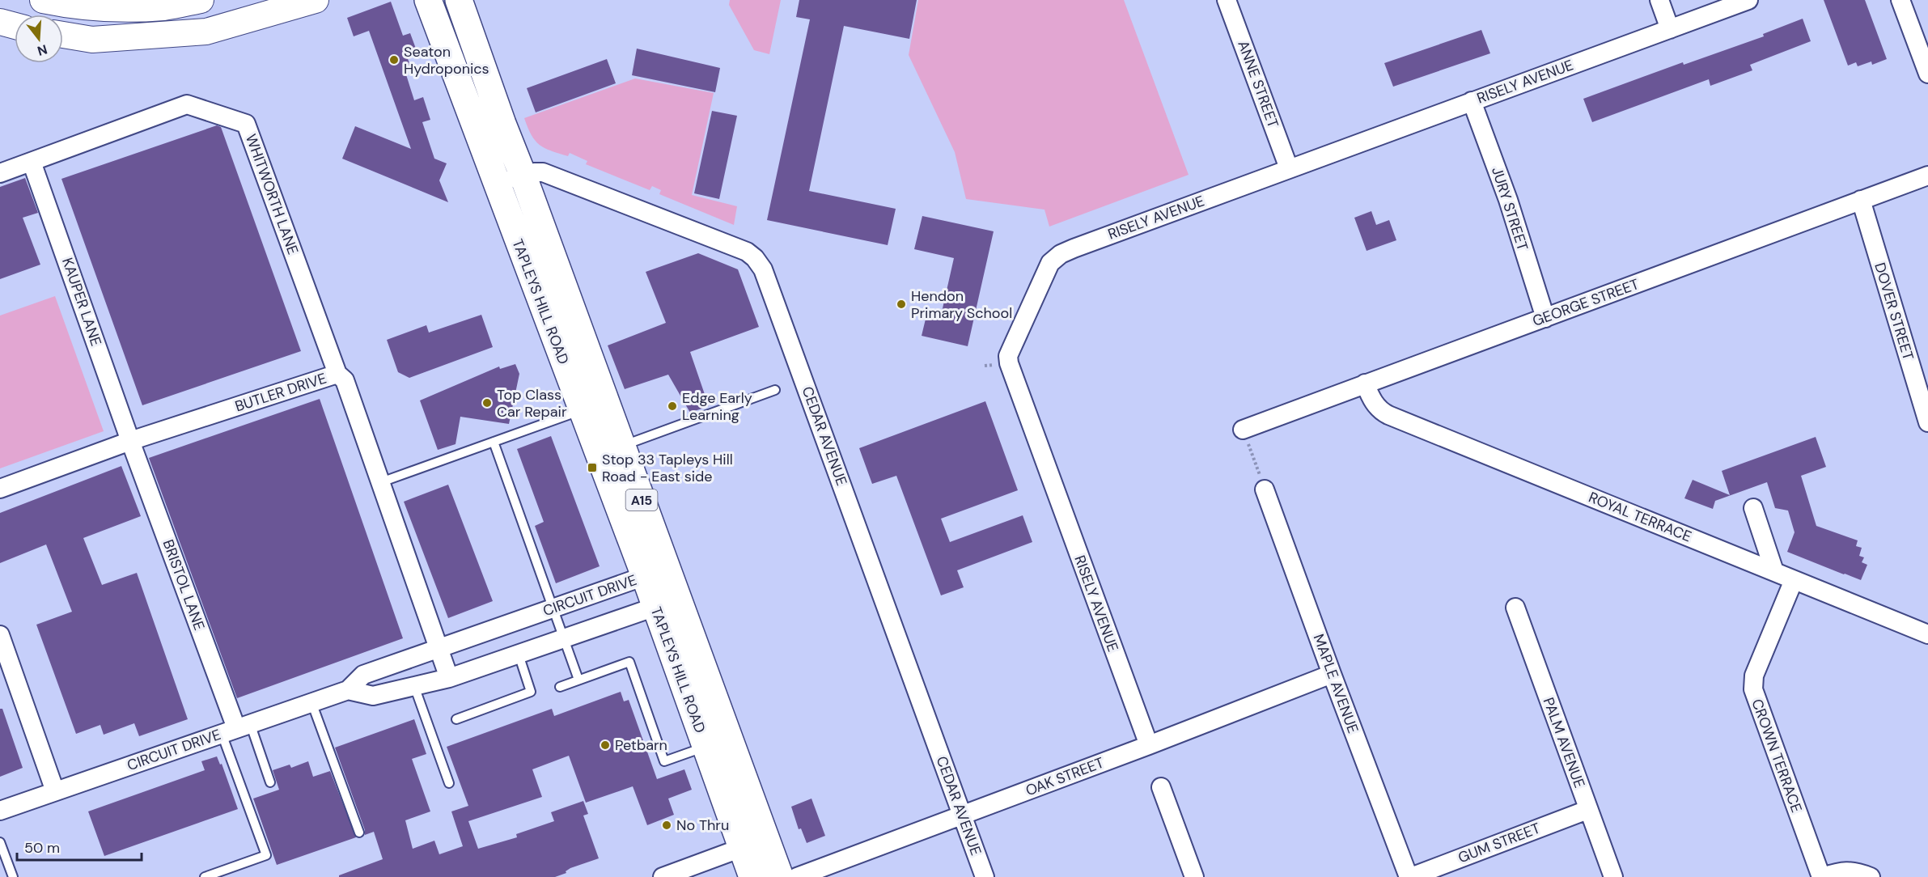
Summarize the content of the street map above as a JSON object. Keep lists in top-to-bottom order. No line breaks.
{"streets":{"main road":["TAPLEYS HILL ROAD","A15"],"street":["RISELY AVENUE","ANNE STREET","WHITWORTH LANE","JURY STREET","KAUPER LANE","GEORGE STREET","DOVER STREET","BUTLER DRIVE","CEDAR AVENUE","ROYAL TERRACE","BRISTOL LANE","CIRCUIT DRIVE","MAPLE AVENUE","PALM AVENUE","CROWN TERRACE","OAK STREET","GUM STREET"]},"crossings":[["RISELY AVENUE","ANNE STREET"],["RISELY AVENUE","JURY STREET"],["RISELY AVENUE","OAK STREET"],["WHITWORTH LANE","KAUPER LANE"],["WHITWORTH LANE","BUTLER DRIVE"],["JURY STREET","GEORGE STREET"],["KAUPER LANE","BUTLER DRIVE"],["KAUPER LANE","BRISTOL LANE"],["TAPLEYS HILL ROAD","CEDAR AVENUE"],["TAPLEYS HILL ROAD","CIRCUIT DRIVE"],["GEORGE STREET","DOVER STREET"],["GEORGE STREET","ROYAL TERRACE"],["BUTLER DRIVE","BRISTOL LANE"],["BUTLER DRIVE","CIRCUIT DRIVE"],["CEDAR AVENUE","OAK STREET"],["ROYAL TERRACE","CROWN TERRACE"],["BRISTOL LANE","CIRCUIT DRIVE"],["MAPLE AVENUE","OAK STREET"],["MAPLE AVENUE","GUM STREET"],["PALM AVENUE","GUM STREET"]],"places":{"other":["Seaton Hydroponics","Hendon Primary School","Top Class Car Repair","Edge Early Learning","Petbarn","No Thru"],"transit":["Stop 33 Tapleys Hill Road - East side"]},"scale_bar":"50 m","north":"bottom"}
